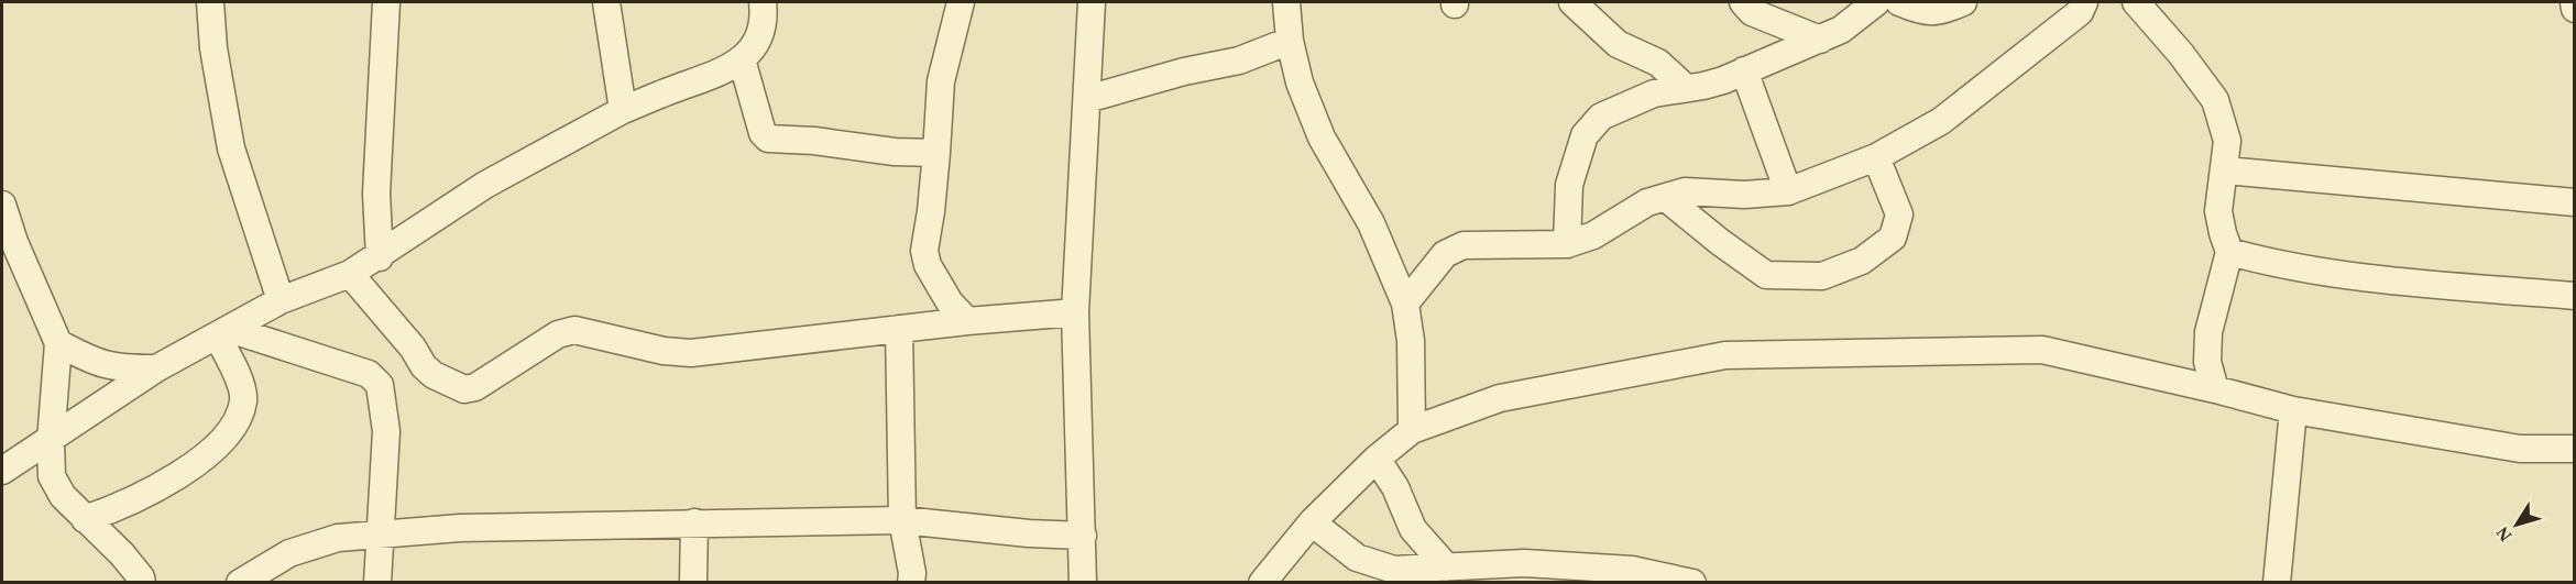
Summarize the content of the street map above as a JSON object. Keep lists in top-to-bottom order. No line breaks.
{"north":"bottom left"}
